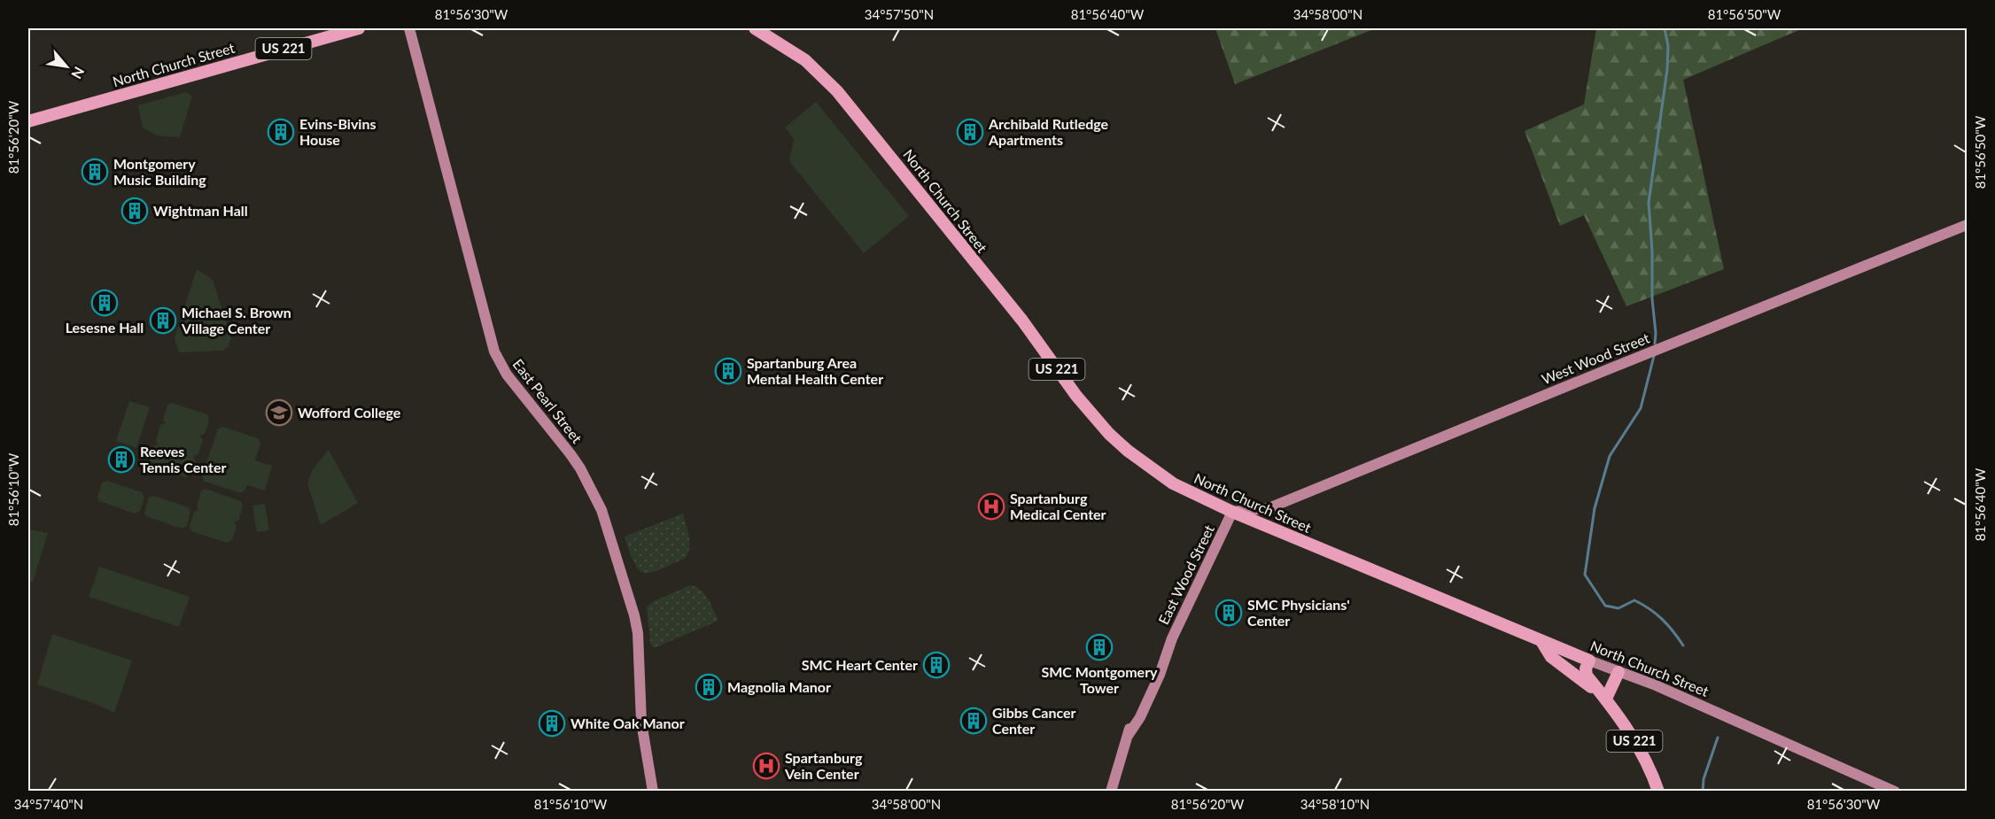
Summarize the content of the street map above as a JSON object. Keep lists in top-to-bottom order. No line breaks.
{"streets":{"main road":["US 221","North Church Street"],"street":["West Wood Street","East Pearl Street","East Wood Street"]},"crossings":[["US 221","North Church Street"],["North Church Street","West Wood Street"],["North Church Street","East Wood Street"],["West Wood Street","East Wood Street"]],"places":{"building":["Evins-Bivins House","Archibald Rutledge Apartments","Montgomery Music Building","Wightman Hall","Lesesne Hall","Michael S. Brown Village Center","Spartanburg Area Mental Health Center","Reeves Tennis Center","SMC Physicians' Center","SMC Montgomery Tower","SMC Heart Center","Magnolia Manor","Gibbs Cancer Center","White Oak Manor"],"school or university":["Wofford College"],"hospital":["Spartanburg Medical Center","Spartanburg Vein Center"]},"north":"bottom right","coordinates":["81°56'30\"W","34°57'50\"N","81°56'40\"W","34°58'00\"N","81°56'50\"W","81°56'20\"W","81°56'10\"W","34°57'40\"N","34°58'10\"N"]}
